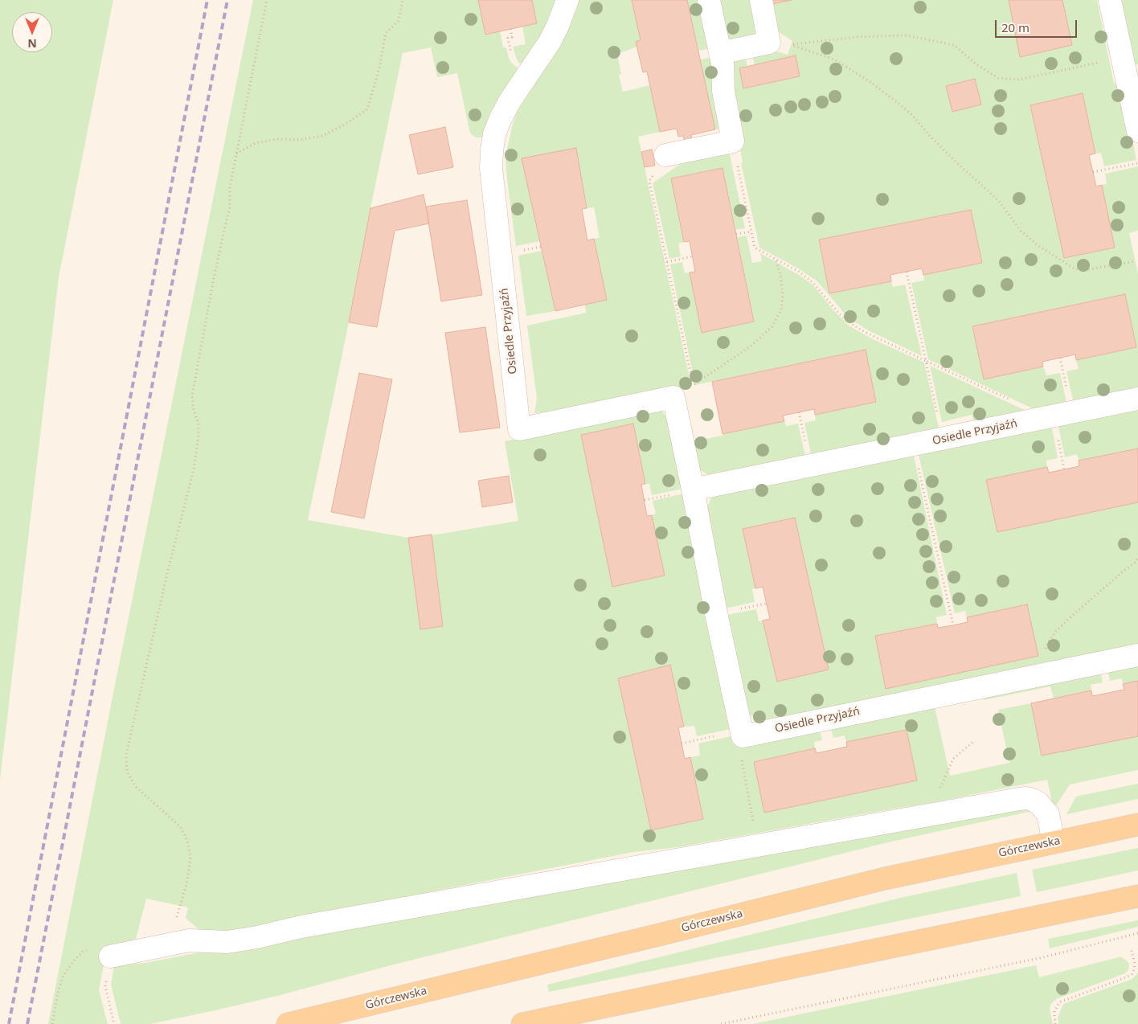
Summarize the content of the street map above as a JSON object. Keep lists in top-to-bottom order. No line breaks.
{"streets":{"main road":["Górczewska"],"street":["Osiedle Przyjaźń"]},"scale_bar":"20 m","north":"bottom"}
